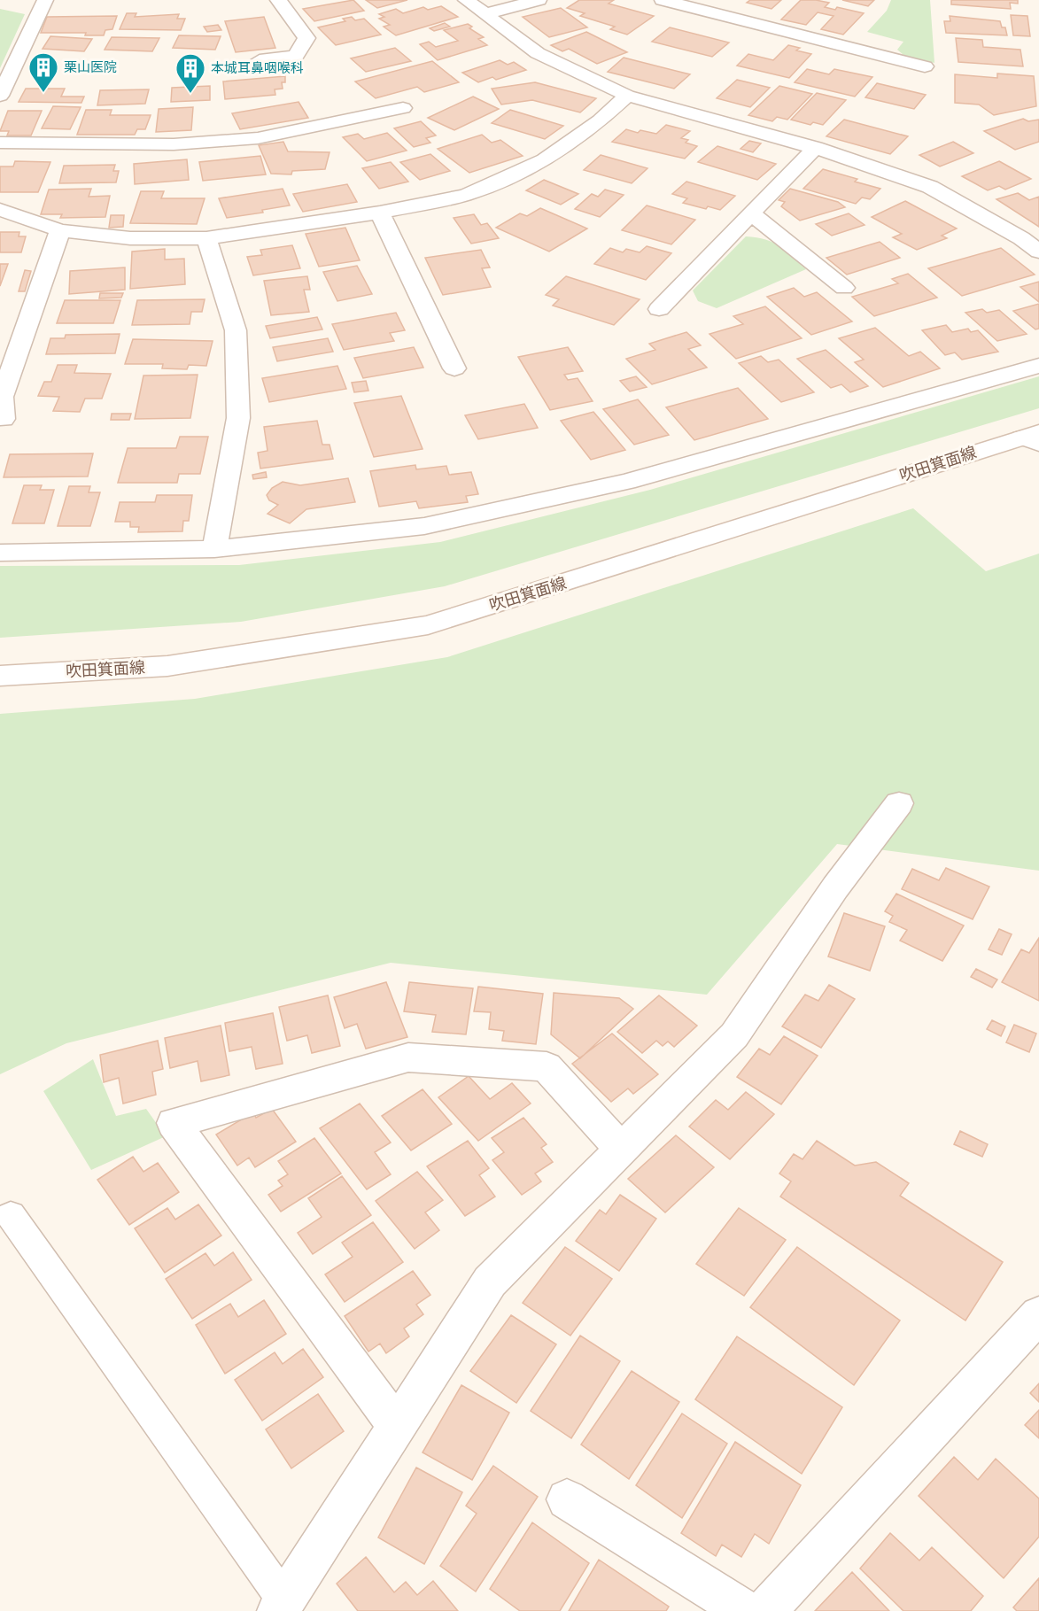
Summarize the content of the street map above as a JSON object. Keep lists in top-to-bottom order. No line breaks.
{"streets":{"street":["吹田箕面線"]},"places":{"building":["栗山医院","本城耳鼻咽喉科"]}}
